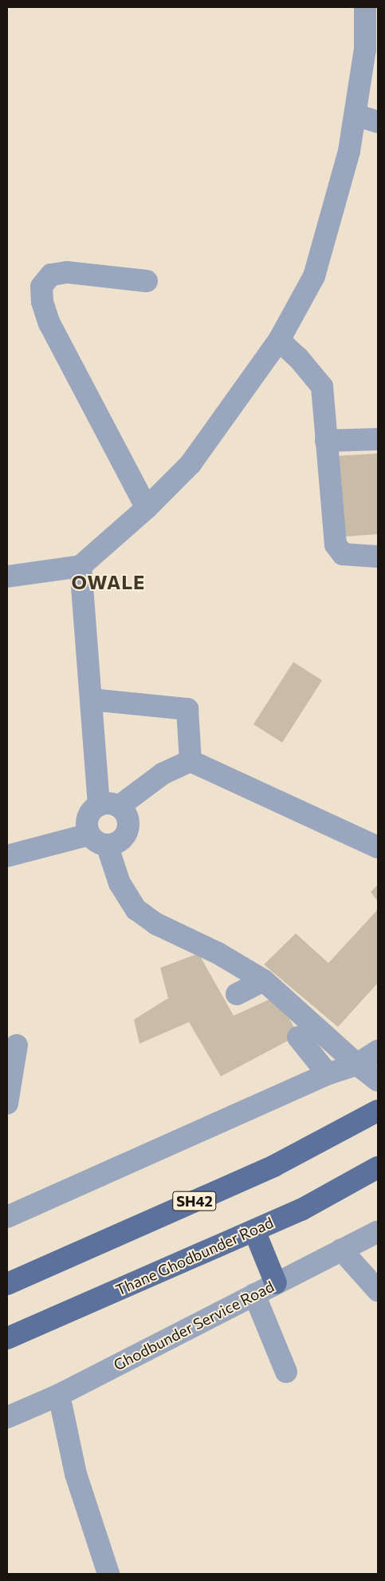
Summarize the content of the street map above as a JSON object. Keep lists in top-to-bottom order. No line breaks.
{"streets":{"main road":["SH42","Thane Ghodbunder Road"],"street":["Ghodbunder Service Road"]},"districts":["OWALE"]}
